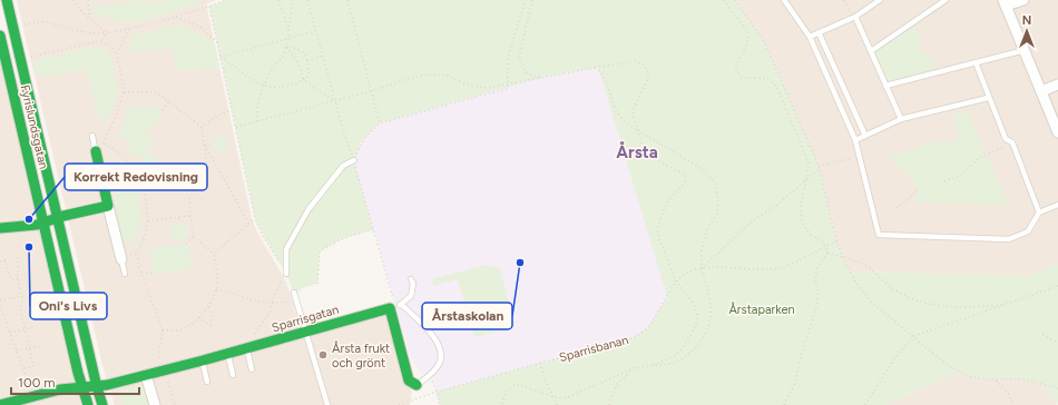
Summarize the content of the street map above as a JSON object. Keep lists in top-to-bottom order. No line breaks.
{"streets":{"main road":["Fyrislundsgatan","Sparrisgatan"],"path":["Sparrisbanan"]},"crossings":[["Fyrislundsgatan","Sparrisgatan"]],"districts":["Årsta"],"parks":["Årstaparken"],"places":["Korrekt Redovisning","Oni's Livs","Årstaskolan","Årsta frukt och grönt"],"scale_bar":"100 m","north":"top"}
